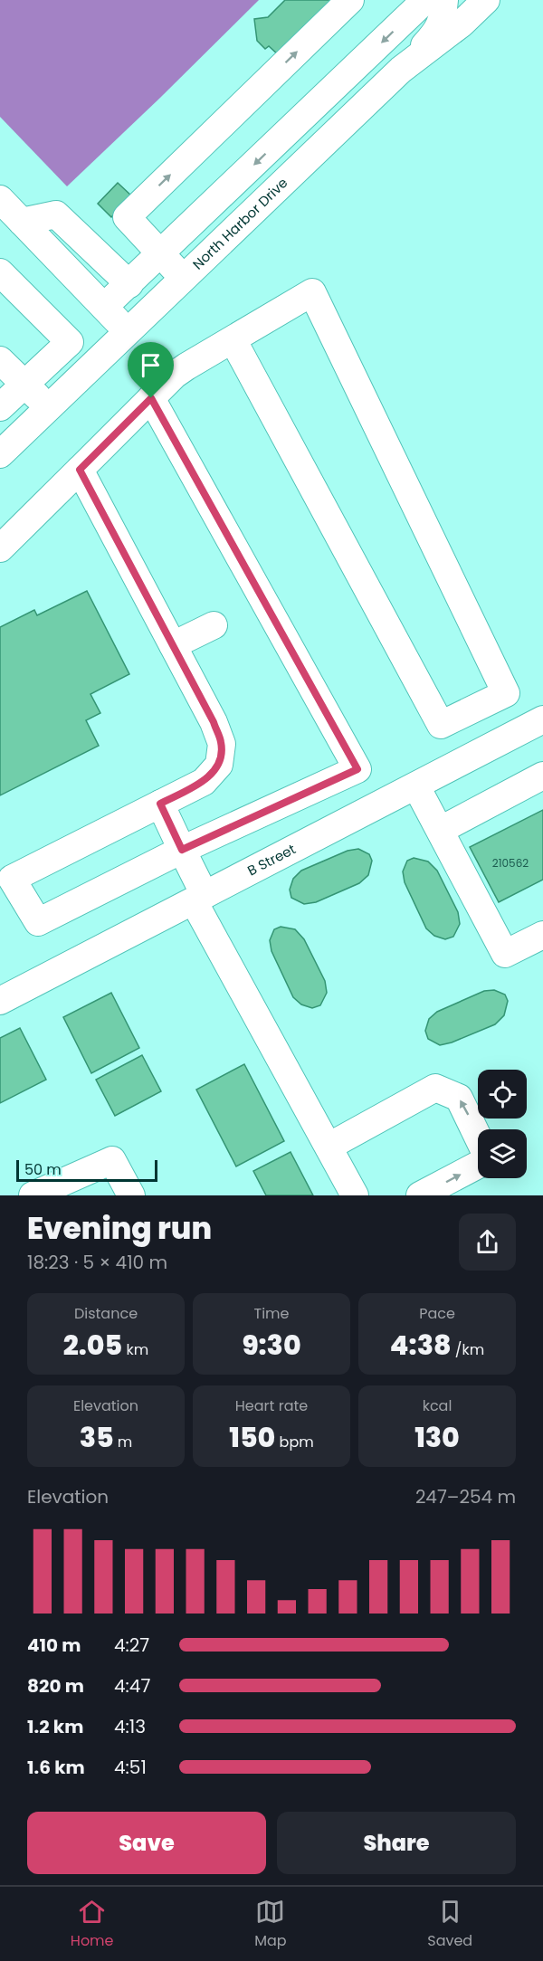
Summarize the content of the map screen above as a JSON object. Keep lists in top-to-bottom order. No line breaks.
{"streets":{"street":["North Harbor Drive","B Street"]},"house_numbers":["210562"],"scale_bar":"50 m","page":{"scale":"50 m","heading":["Evening run","18:23 · 5 × 410 m"],"stats":[["Distance","2.05 km"],["Time","9:30"],["Pace","4:38 /km"],["Elevation","35 m"],["Heart rate","150 bpm"],["kcal","130"]],"chart":["Elevation","247–254 m"],"list":[{"name":"410 m","note":"4:27"},{"name":"820 m","note":"4:47"},{"name":"1.2 km","note":"4:13"},{"name":"1.6 km","note":"4:51"}],"buttons":["Save","Share"],"tabs":["Home","Map","Saved"]}}
